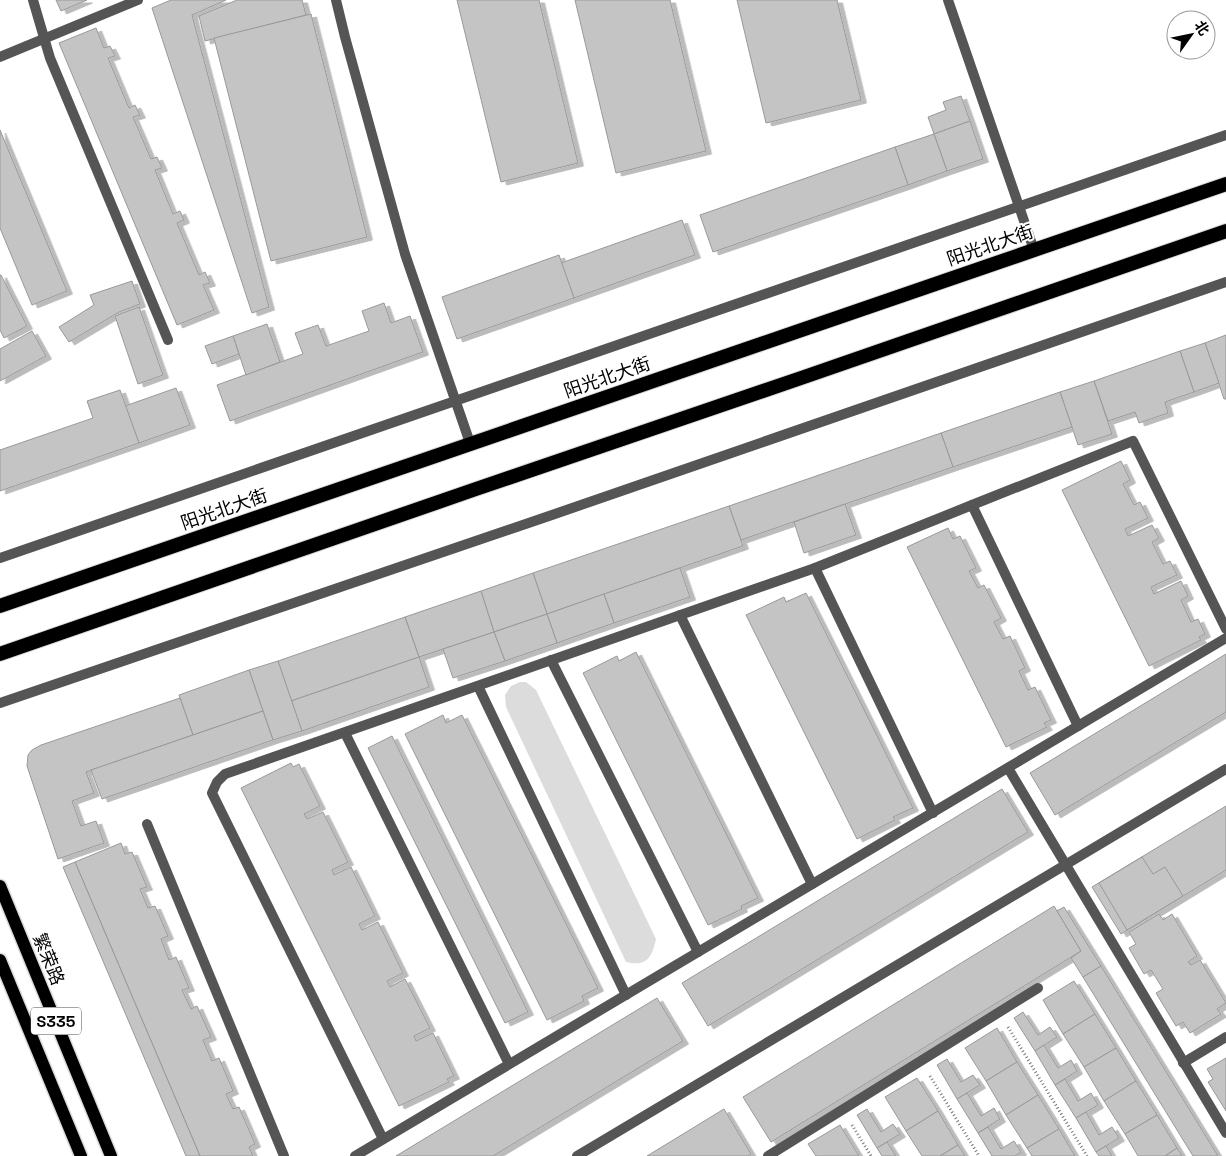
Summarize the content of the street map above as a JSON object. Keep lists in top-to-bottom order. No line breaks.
{"streets":{"highway":["阳光北大街"],"main road":["繁荣路","S335"]},"north":"top right"}
